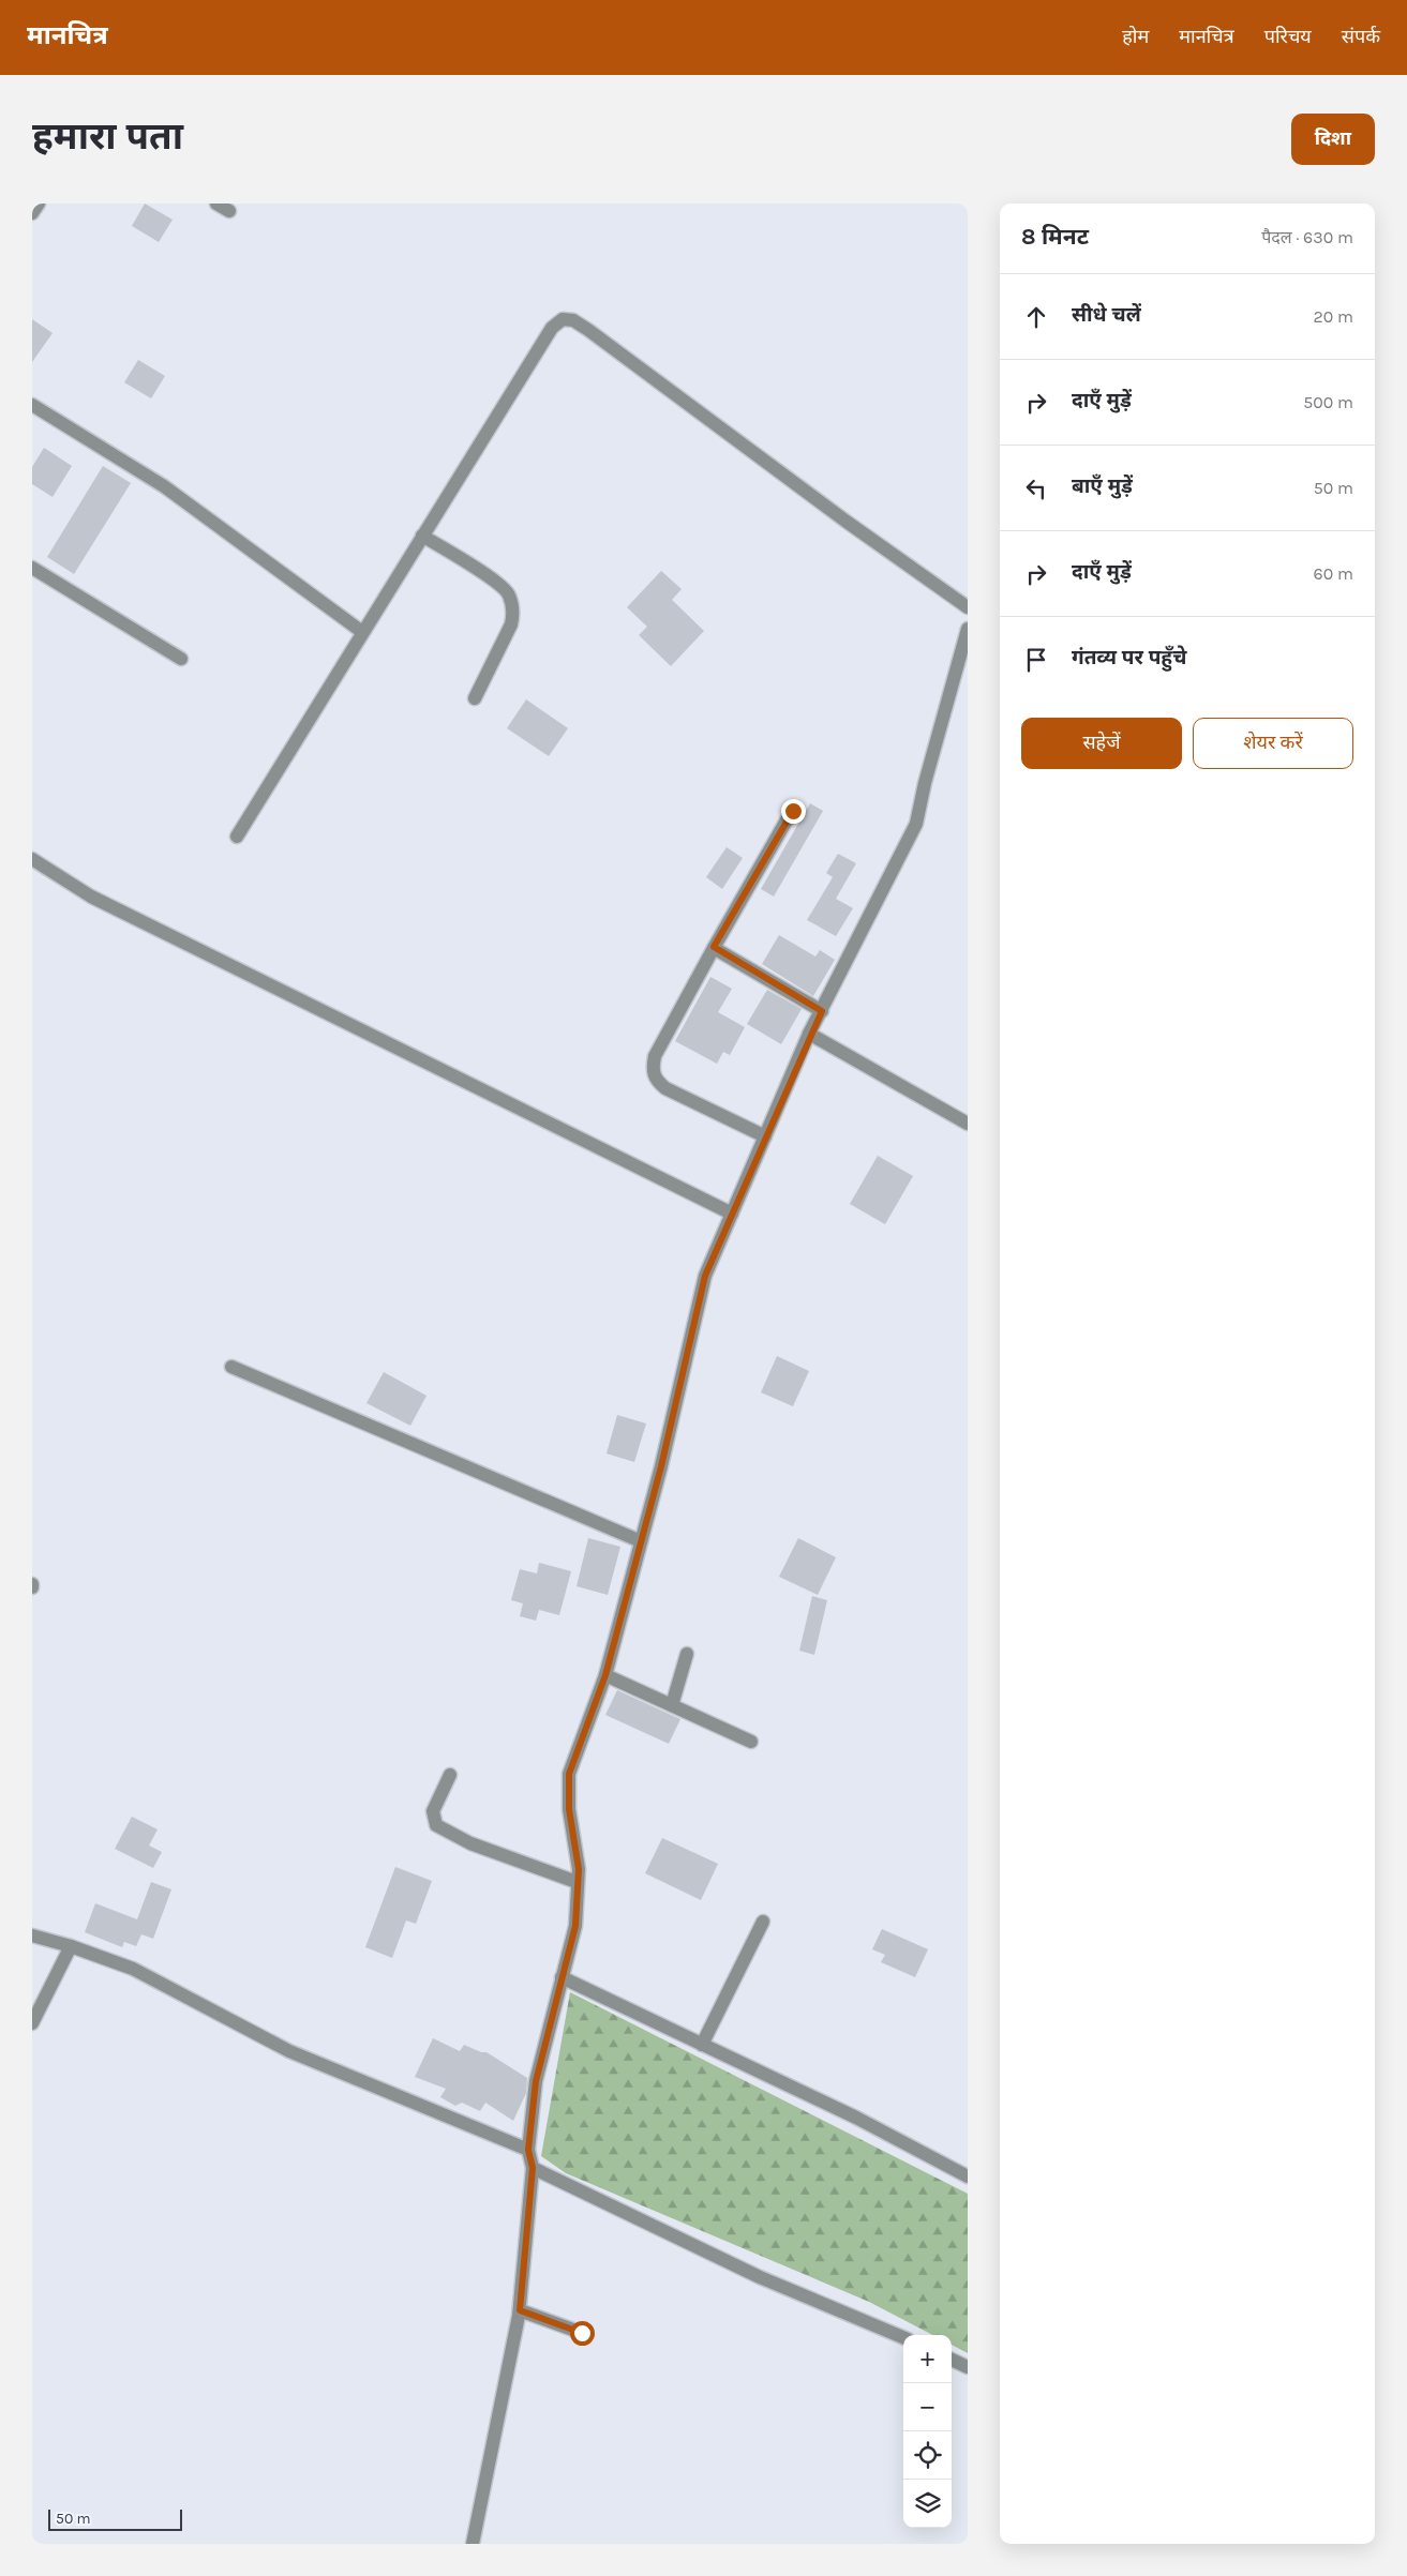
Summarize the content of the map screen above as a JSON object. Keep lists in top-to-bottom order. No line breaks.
{"scale_bar":"50 m","page":{"header":"मानचित्र","nav":["होम","मानचित्र","परिचय","संपर्क"],"buttons":["दिशा",["सहेजें","शेयर करें"]],"title":"हमारा पता","heading":["8 मिनट","पैदल · 630 m"],"list":[["सीधे चलें","20 m"],["दाएँ मुड़ें","500 m"],["बाएँ मुड़ें","50 m"],["दाएँ मुड़ें","60 m"],"गंतव्य पर पहुँचे"],"map_buttons":["+","−"],"scale":"50 m"}}
